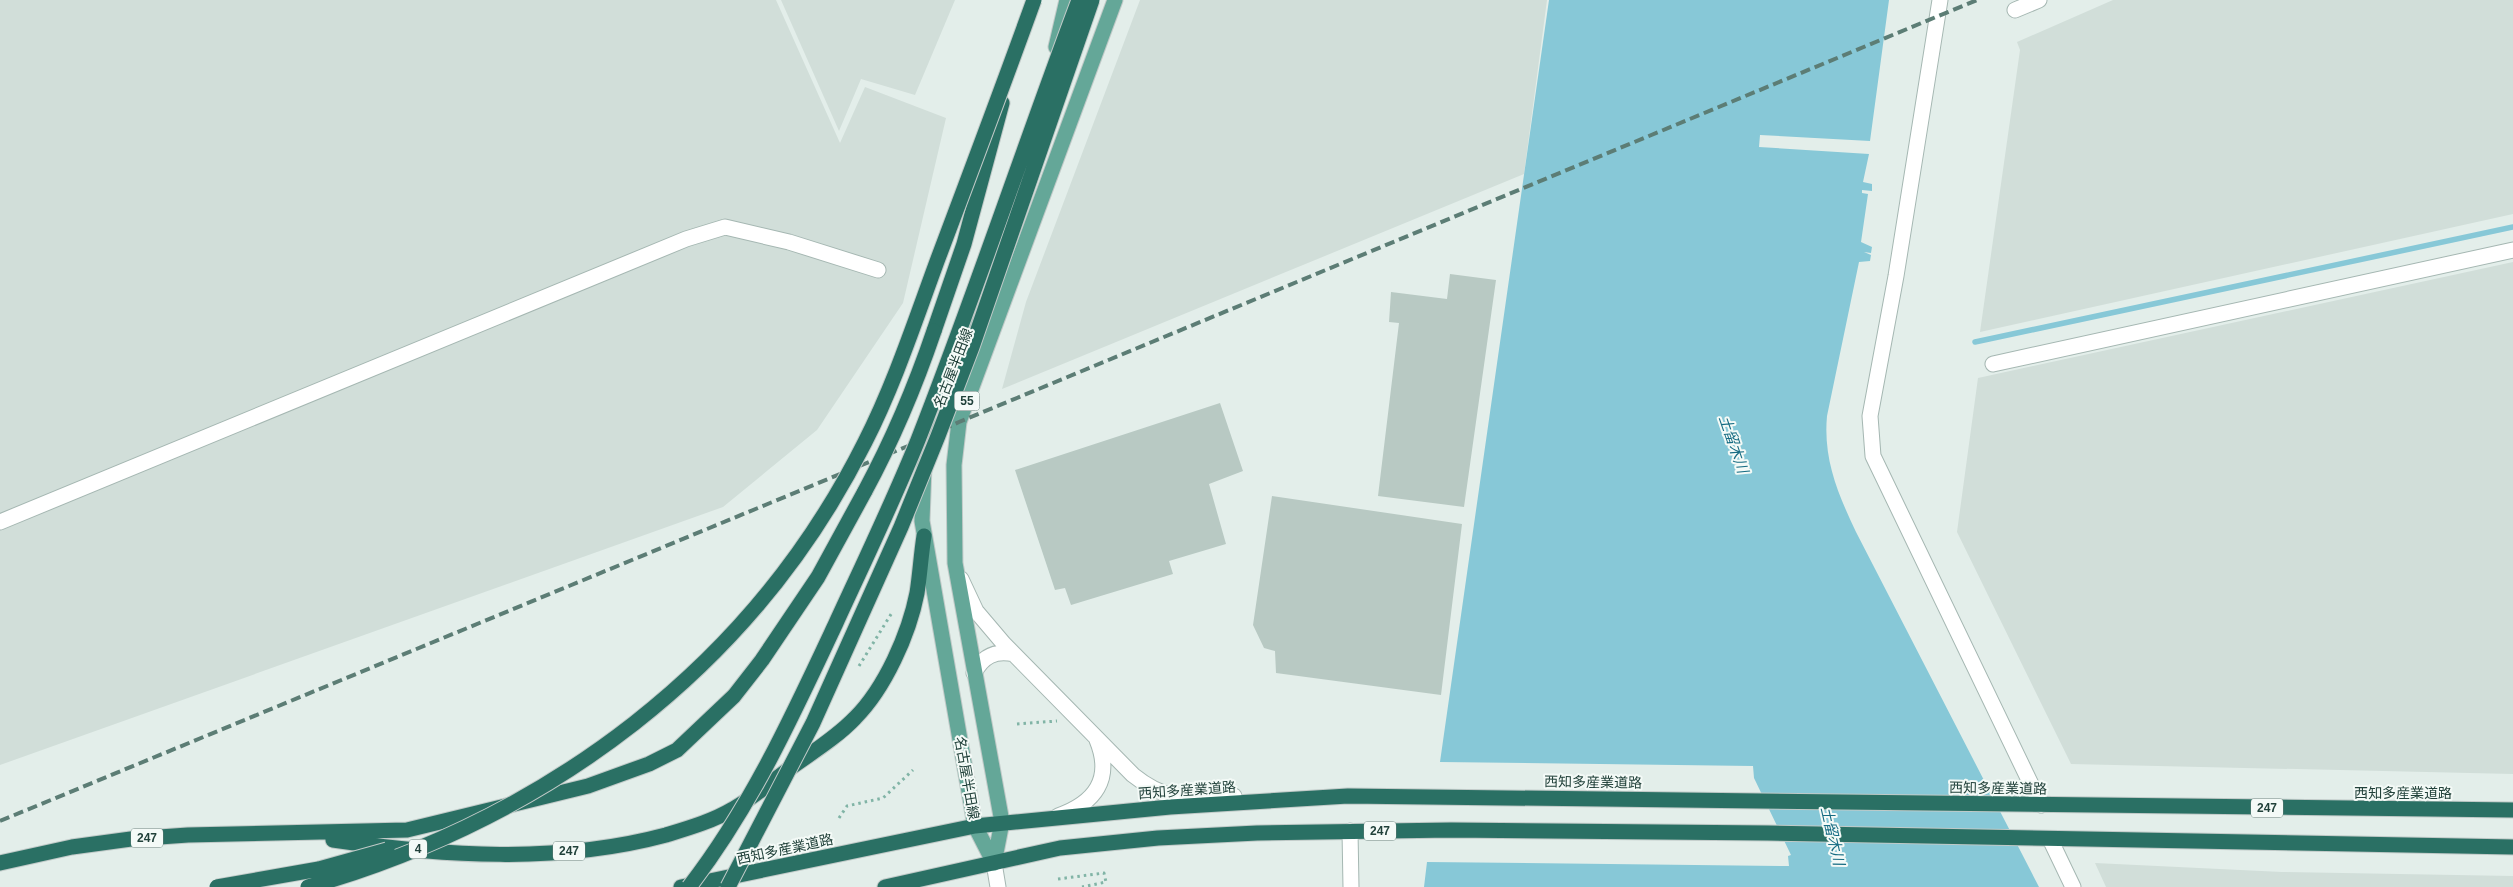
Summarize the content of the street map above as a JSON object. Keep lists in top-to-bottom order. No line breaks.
{"streets":{"highway":["西知多産業道路","247","4"],"main road":["名古屋半田線","55"]},"crossings":[["名古屋半田線","西知多産業道路"],["名古屋半田線","247"]],"water":["土留木川"]}
